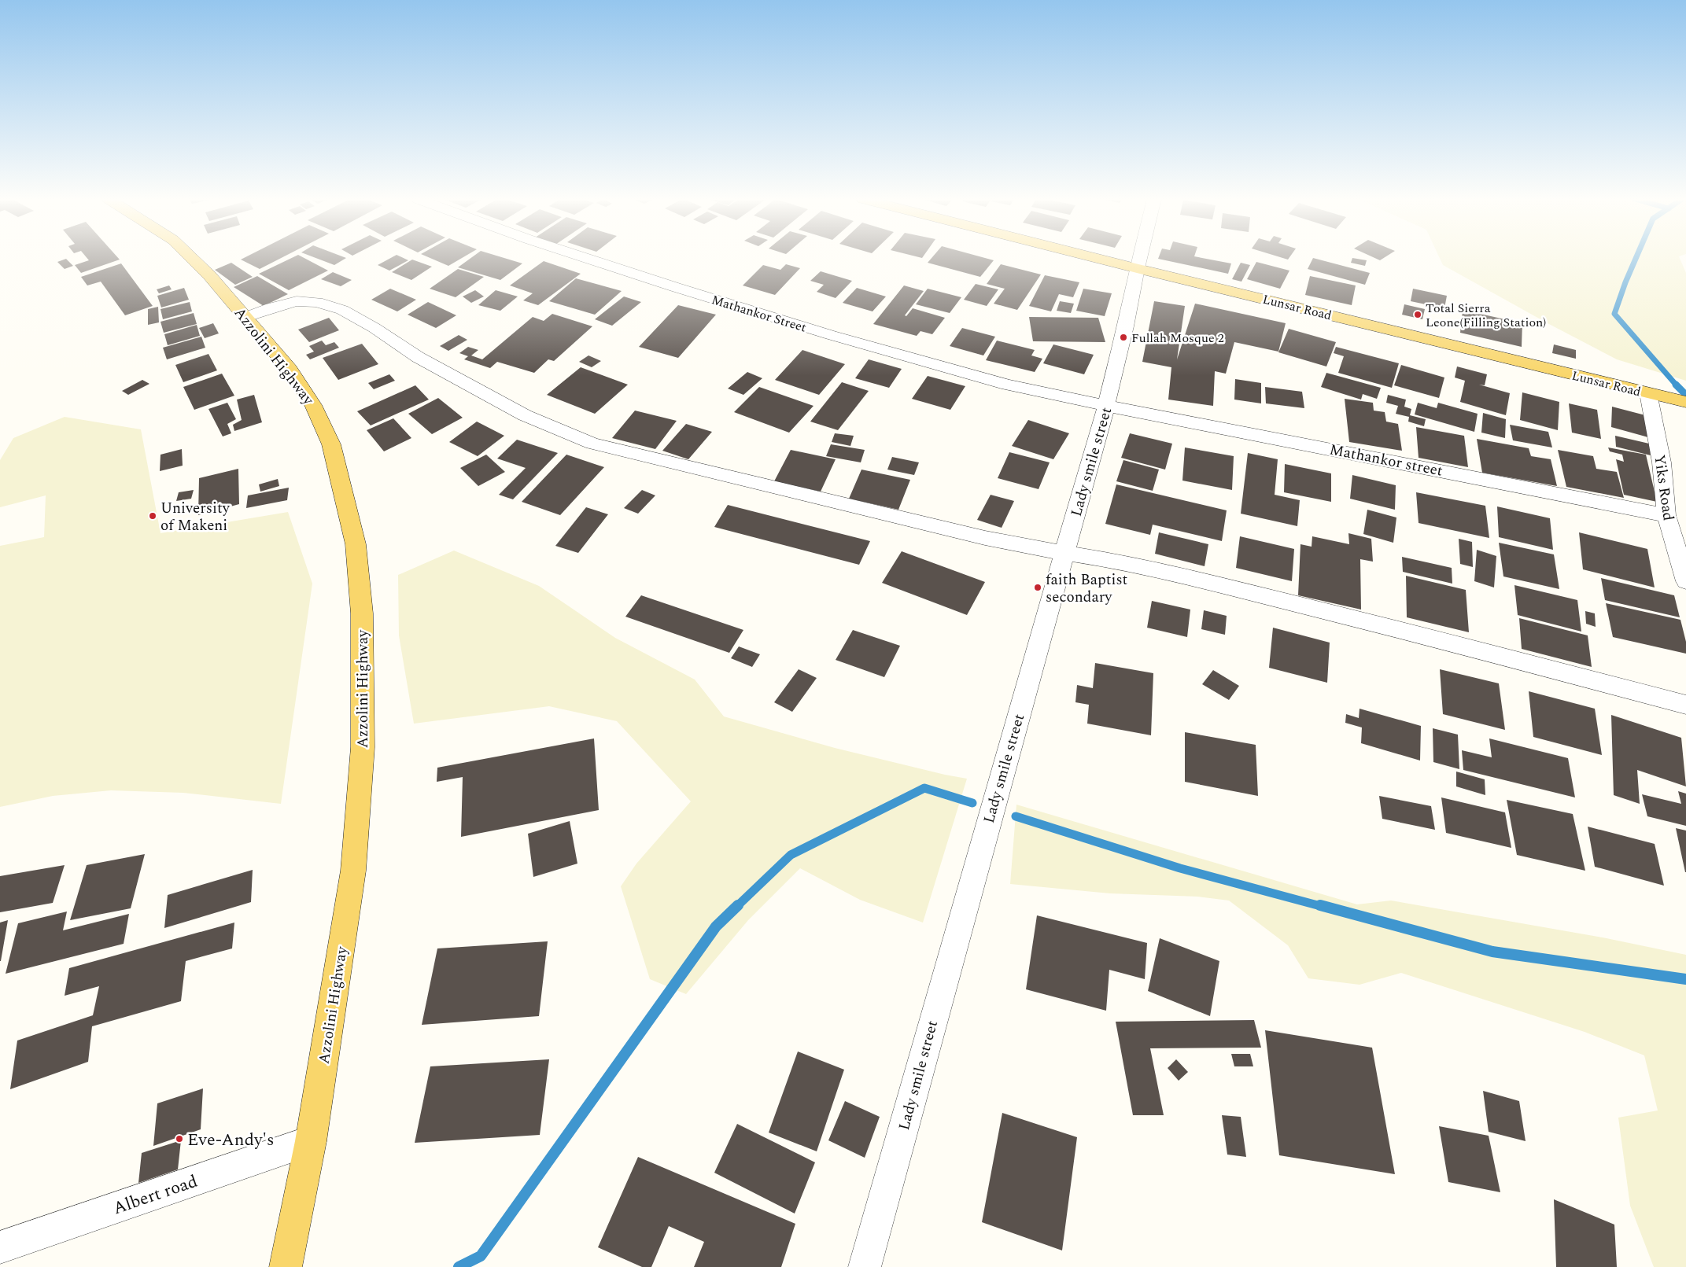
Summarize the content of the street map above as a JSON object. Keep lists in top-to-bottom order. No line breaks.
{"streets":{"main road":["Lunsar Road","Azzolini Highway"],"street":["Mathankor Street","Mathankor street","Lady smile street","Yiks Road","Albert road"]},"crossings":[["Lunsar Road","Lady smile street"],["Lunsar Road","Yiks Road"],["Mathankor Street","Mathankor street"],["Mathankor Street","Lady smile street"],["Azzolini Highway","Albert road"],["Mathankor street","Lady smile street"],["Mathankor street","Yiks Road"]],"places":["Total Sierra Leone(Filling Station)","Fullah Mosque 2","University of Makeni","faith Baptist secondary","Eve-Andy's"]}
